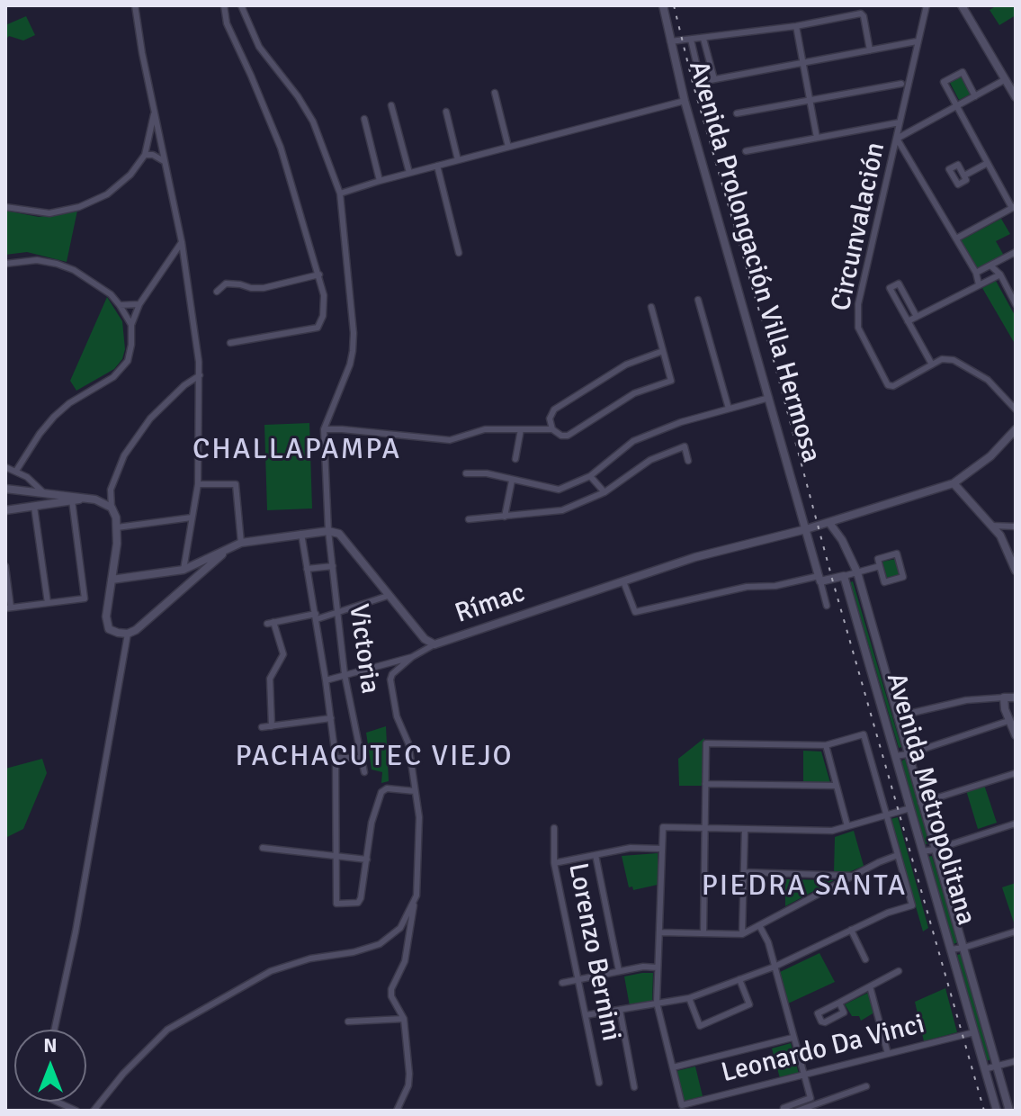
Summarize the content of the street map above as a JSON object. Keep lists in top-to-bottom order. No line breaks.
{"streets":{"main road":["Avenida Prolongación Villa Hermosa","Rímac","Avenida Metropolitana"],"street":["Circunvalación","Victoria","Lorenzo Bernini","Leonardo Da Vinci"]},"crossings":[["Avenida Prolongación Villa Hermosa","Rímac"],["Rímac","Victoria"],["Rímac","Avenida Metropolitana"],["Avenida Metropolitana","Leonardo Da Vinci"]],"districts":["CHALLAPAMPA","PACHACUTEC VIEJO","PIEDRA SANTA"],"north":"top"}
